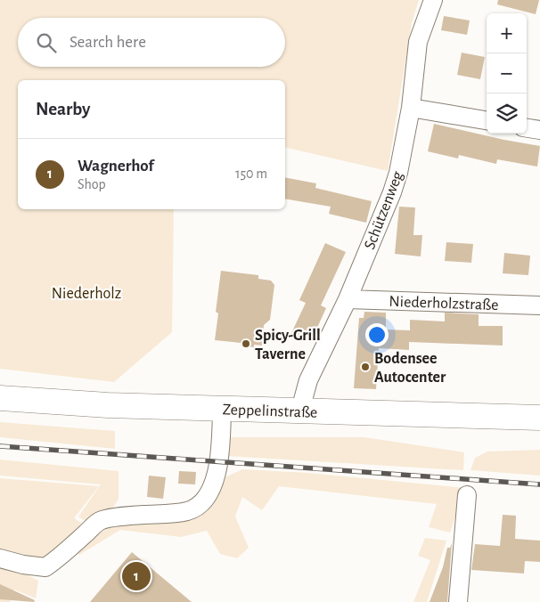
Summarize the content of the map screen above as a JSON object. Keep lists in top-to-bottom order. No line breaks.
{"streets":{"main road":["Zeppelinstraße"],"street":["Schützenweg","Niederholzstraße"]},"crossings":[["Schützenweg","Niederholzstraße"],["Schützenweg","Zeppelinstraße"]],"parks":["Niederholz"],"places":["Spicy-Grill Taverne","Bodensee Autocenter"],"page":{"map_buttons":["+","−"],"search":"Search here","heading":"Nearby","list":[{"mark":"1","name":"Wagnerhof","note":"Shop","value":"150 m"}],"pins":"1"}}
